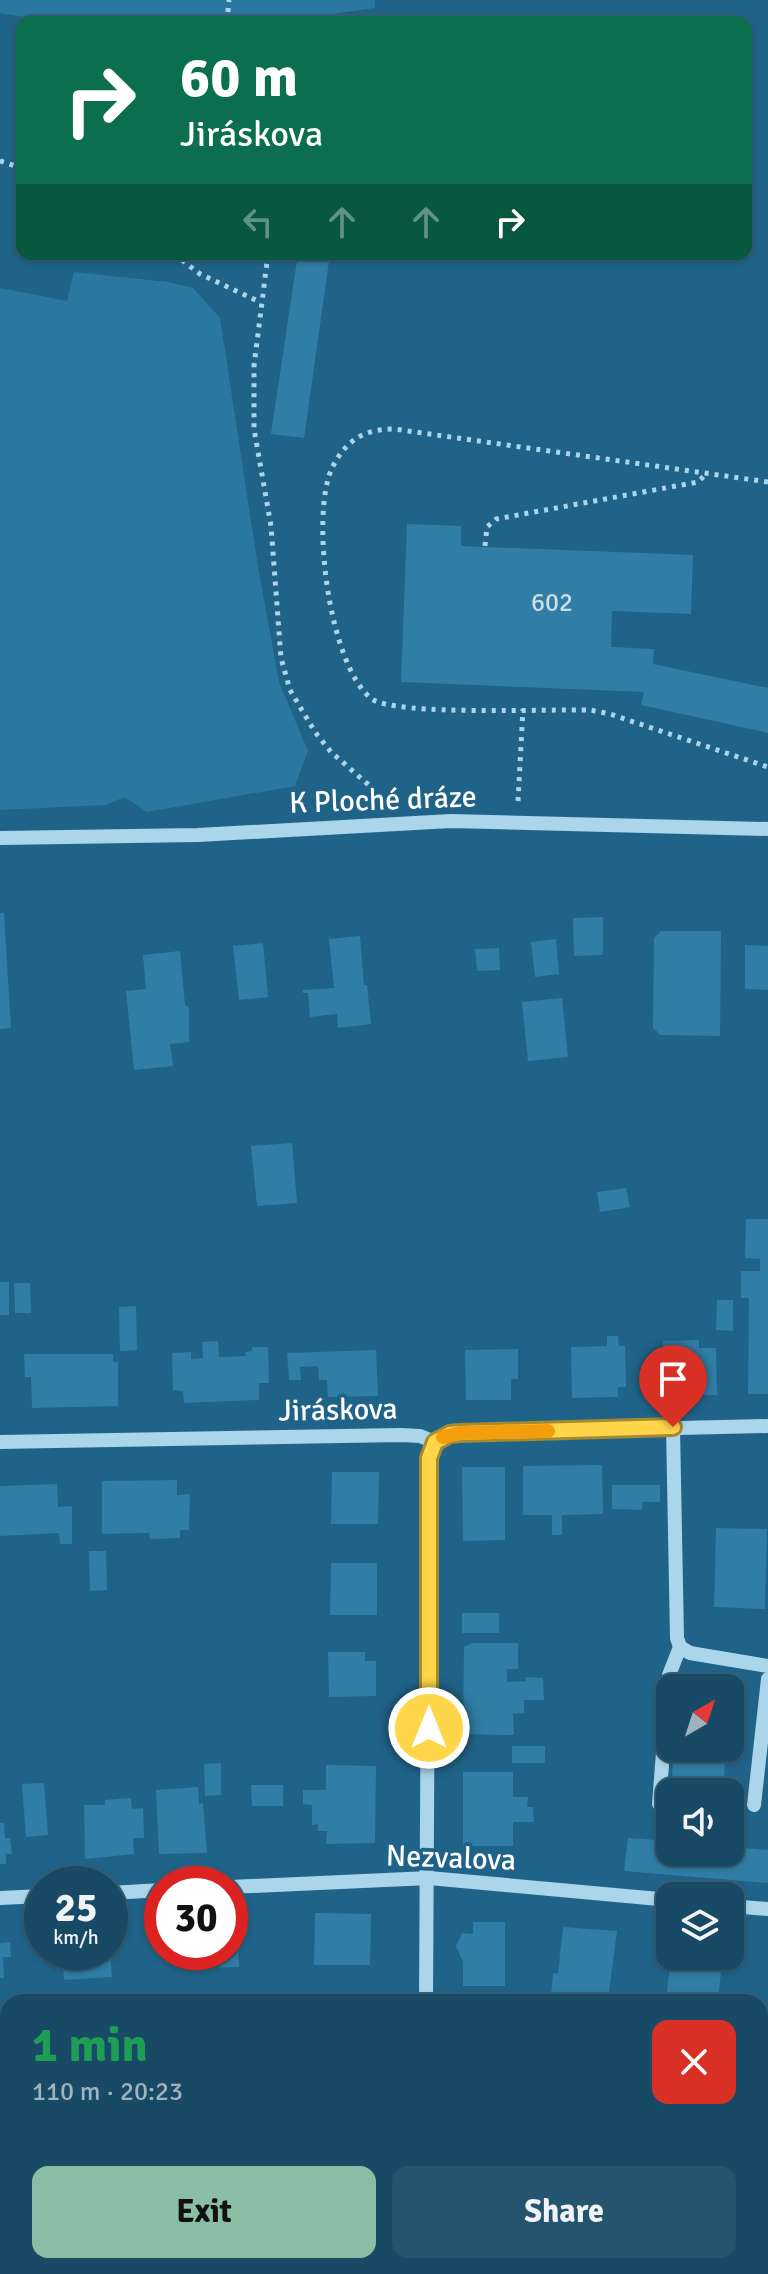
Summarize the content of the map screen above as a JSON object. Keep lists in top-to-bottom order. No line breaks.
{"streets":{"street":["K Ploché dráze","Jiráskova","Nezvalova"]},"house_numbers":["602"],"north":"top right","page":{"turn":["60 m","Jiráskova"],"speed":"25 km/h","limit":"30","heading":["1 min","110 m · 20:23"],"buttons":["Exit","Share"]}}
